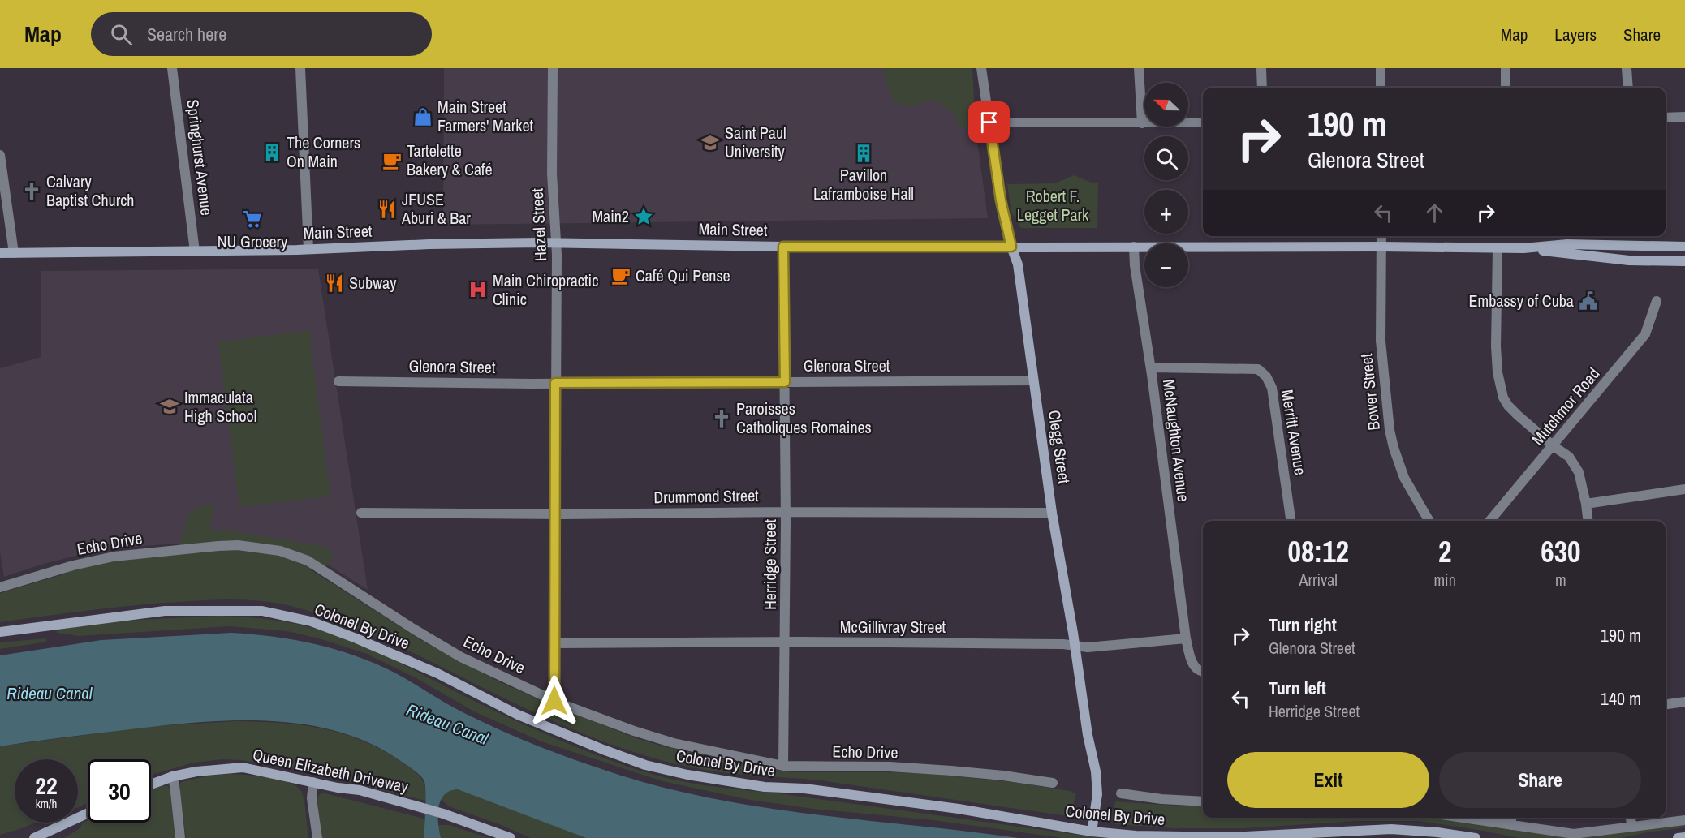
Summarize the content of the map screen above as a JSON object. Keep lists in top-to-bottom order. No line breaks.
{"streets":{"main road":["Main Street","Clegg Street","Colonel By Drive","Queen Elizabeth Driveway"],"street":["Springhurst Avenue","Hazel Street","Glenora Street","Bower Street","Mutchmor Road","Merritt Avenue","McNaughton Avenue","Drummond Street","Echo Drive","Herridge Street","McGillivray Street"]},"crossings":[["Springhurst Avenue","Main Street"],["Hazel Street","Main Street"],["Hazel Street","Glenora Street"],["Hazel Street","Drummond Street"],["Hazel Street","Echo Drive"],["Hazel Street","McGillivray Street"],["Main Street","Bower Street"],["Main Street","McNaughton Avenue"],["Main Street","Clegg Street"],["Main Street","Herridge Street"],["Glenora Street","Clegg Street"],["Glenora Street","Herridge Street"],["Merritt Avenue","McNaughton Avenue"],["McNaughton Avenue","McGillivray Street"],["Clegg Street","Drummond Street"],["Clegg Street","Colonel By Drive"],["Clegg Street","McGillivray Street"],["Drummond Street","Herridge Street"],["Echo Drive","Herridge Street"],["Herridge Street","McGillivray Street"]],"water":["Rideau Canal"],"parks":["Robert F. Legget Park"],"places":{"shop":["Main Street Farmers' Market"],"school or university":["Saint Paul University","Immaculata High School"],"building":["The Corners On Main","Pavillon Laframboise Hall"],"cafe":["Tartelette Bakery & Café","Café Qui Pense"],"church":["Calvary Baptist Church","Paroisses Catholiques Romaines"],"restaurant":["JFUSE Aburi & Bar","Subway"],"place":["Main2"],"supermarket":["NU Grocery"],"hospital":["Main Chiropractic Clinic"],"public building":["Embassy of Cuba"]},"north":"left","page":{"header":"Map","search":"Search here","nav":["Map","Layers","Share"],"map_buttons":["+","−"],"turn":["190 m","Glenora Street"],"eta":["08:12","Arrival","2","min","630","m"],"list":[{"name":"Turn right","note":"Glenora Street","value":"190 m"},{"name":"Turn left","note":"Herridge Street","value":"140 m"}],"buttons":["Exit","Share"],"speed":"22 km/h","limit":"30"}}
